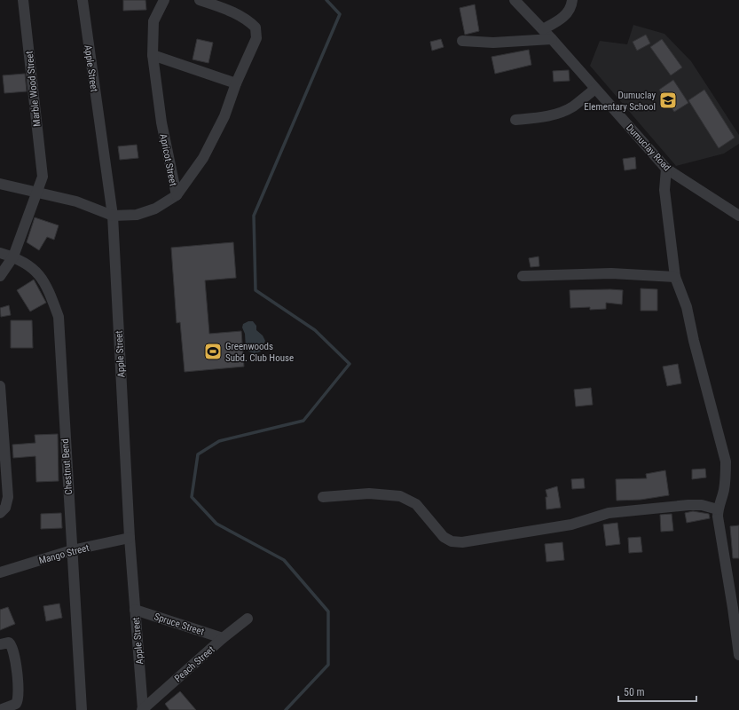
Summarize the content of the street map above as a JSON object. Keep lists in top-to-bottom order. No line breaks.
{"streets":{"street":["Apple Street","Marble Wood Street","Dumuclay Road","Apricot Street","Chestnut Bend","Mango Street","Spruce Street","Peach Street"]},"crossings":[["Apple Street","Apricot Street"],["Apple Street","Mango Street"],["Apple Street","Spruce Street"],["Apple Street","Peach Street"],["Marble Wood Street","Apricot Street"],["Chestnut Bend","Mango Street"],["Spruce Street","Peach Street"]],"places":{"school or university":["Dumuclay Elementary School"],"sports":["Greenwoods Subd. Club House"]},"scale_bar":"50 m"}
